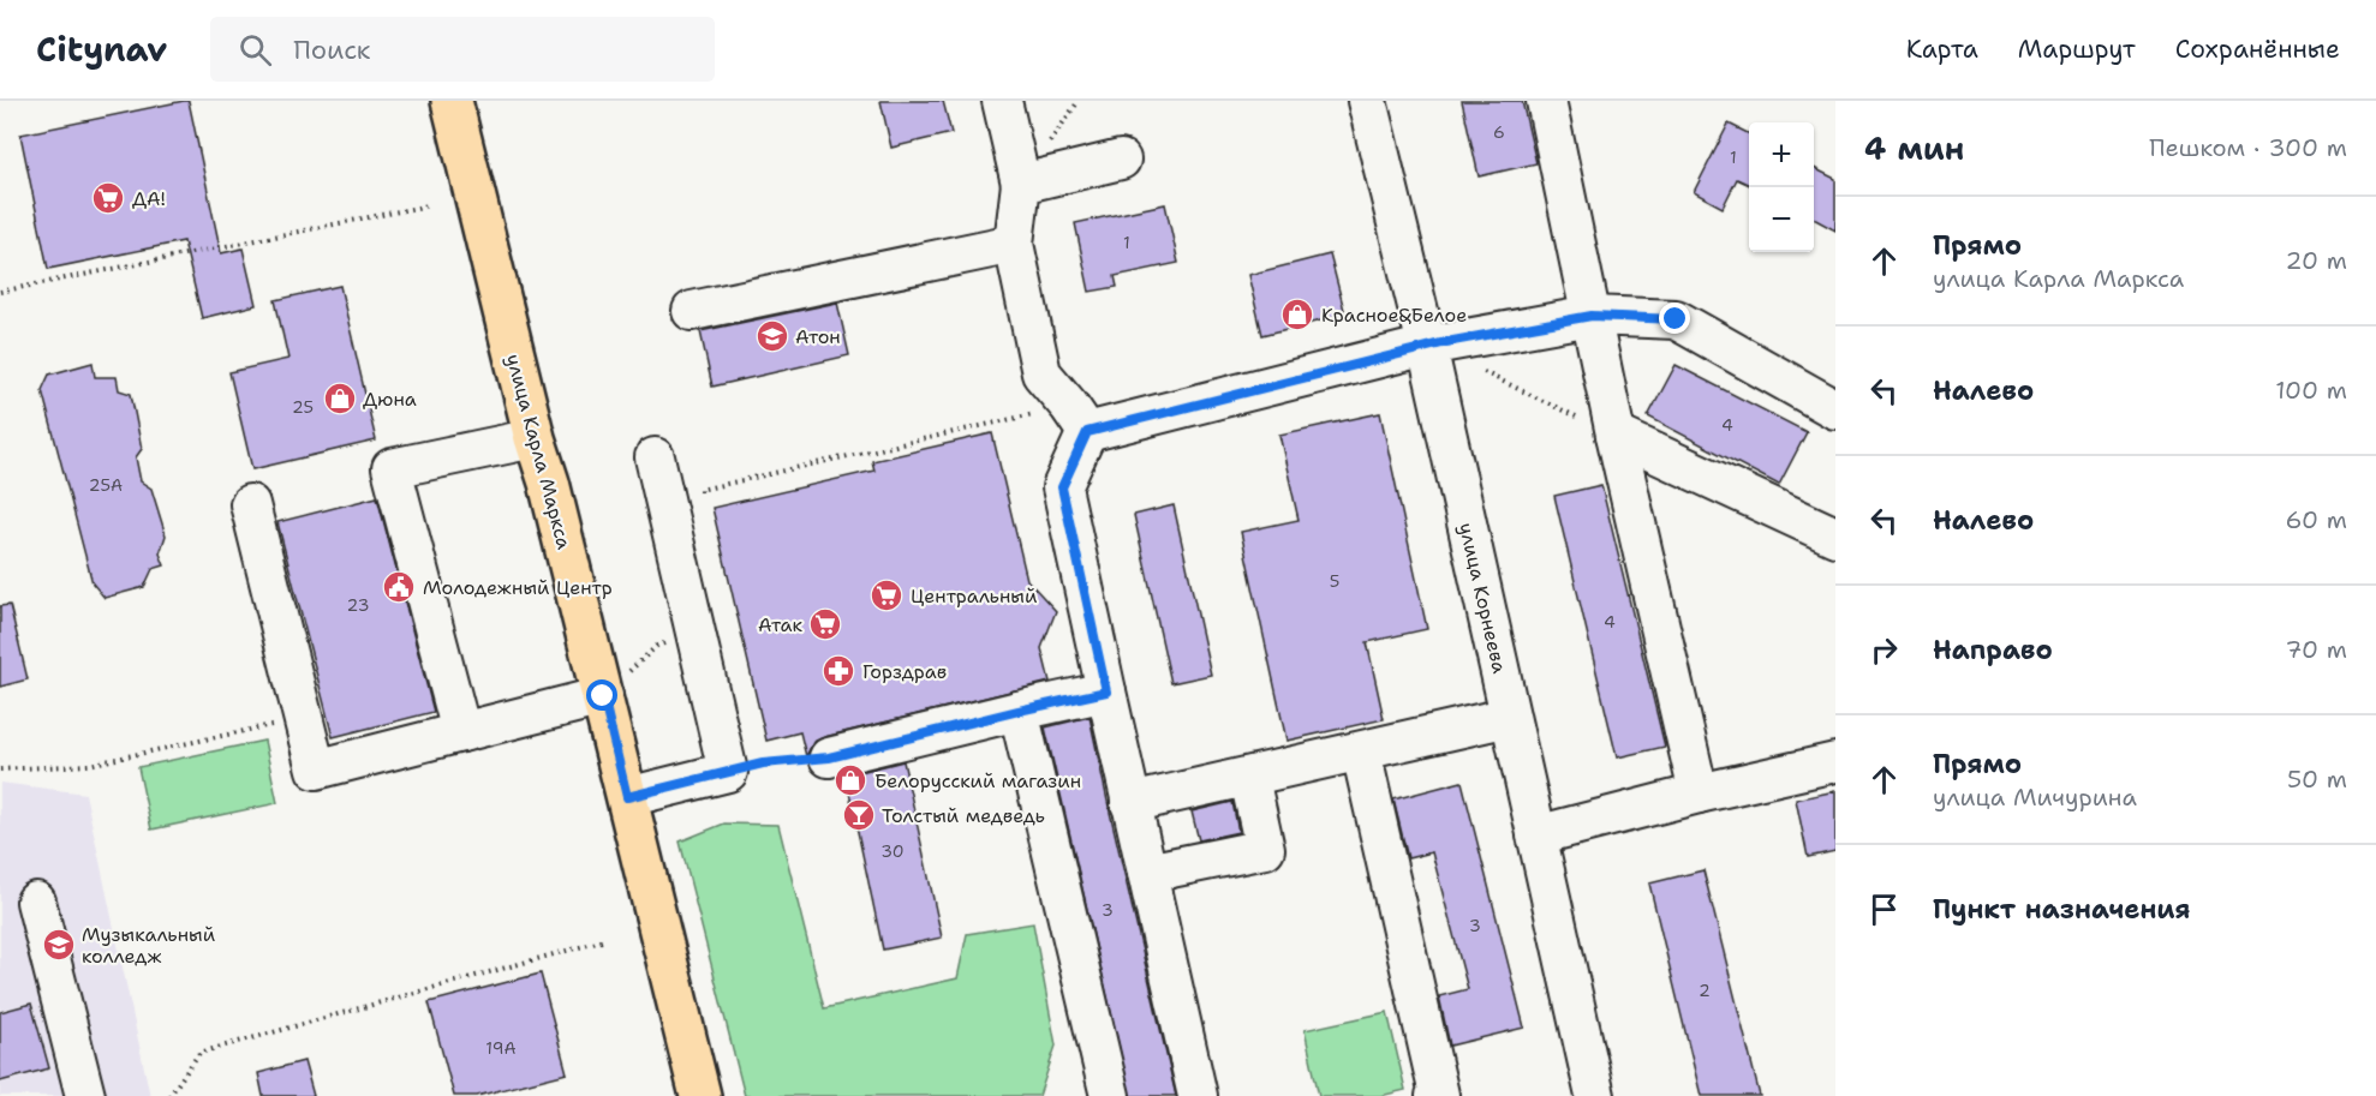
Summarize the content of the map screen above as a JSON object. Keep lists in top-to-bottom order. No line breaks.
{"streets":{"main road":["улица Карла Маркса"],"street":["улица Корнеева"]},"places":{"supermarket":["ДА!","Центральный","Атак"],"shop":["Красное&Белое","Дюна","Белорусский магазин"],"school or university":["Атон","Музыкальный колледж"],"public building":["Молодежный Центр"],"pharmacy":["Горздрав"],"bar":["Толстый медведь"]},"house_numbers":["6","1","1","25","4","25А","5","23","4","30","3","3","2","19А"],"page":{"header":"Citynav","search":"Поиск","nav":["Карта","Маршрут","Сохранённые"],"heading":["4 мин","Пешком · 300 m"],"map_buttons":["+","−"],"list":[["Прямо","улица Карла Маркса","20 m"],["Налево","100 m"],["Налево","60 m"],["Направо","70 m"],["Прямо","улица Мичурина","50 m"],"Пункт назначения"]}}
